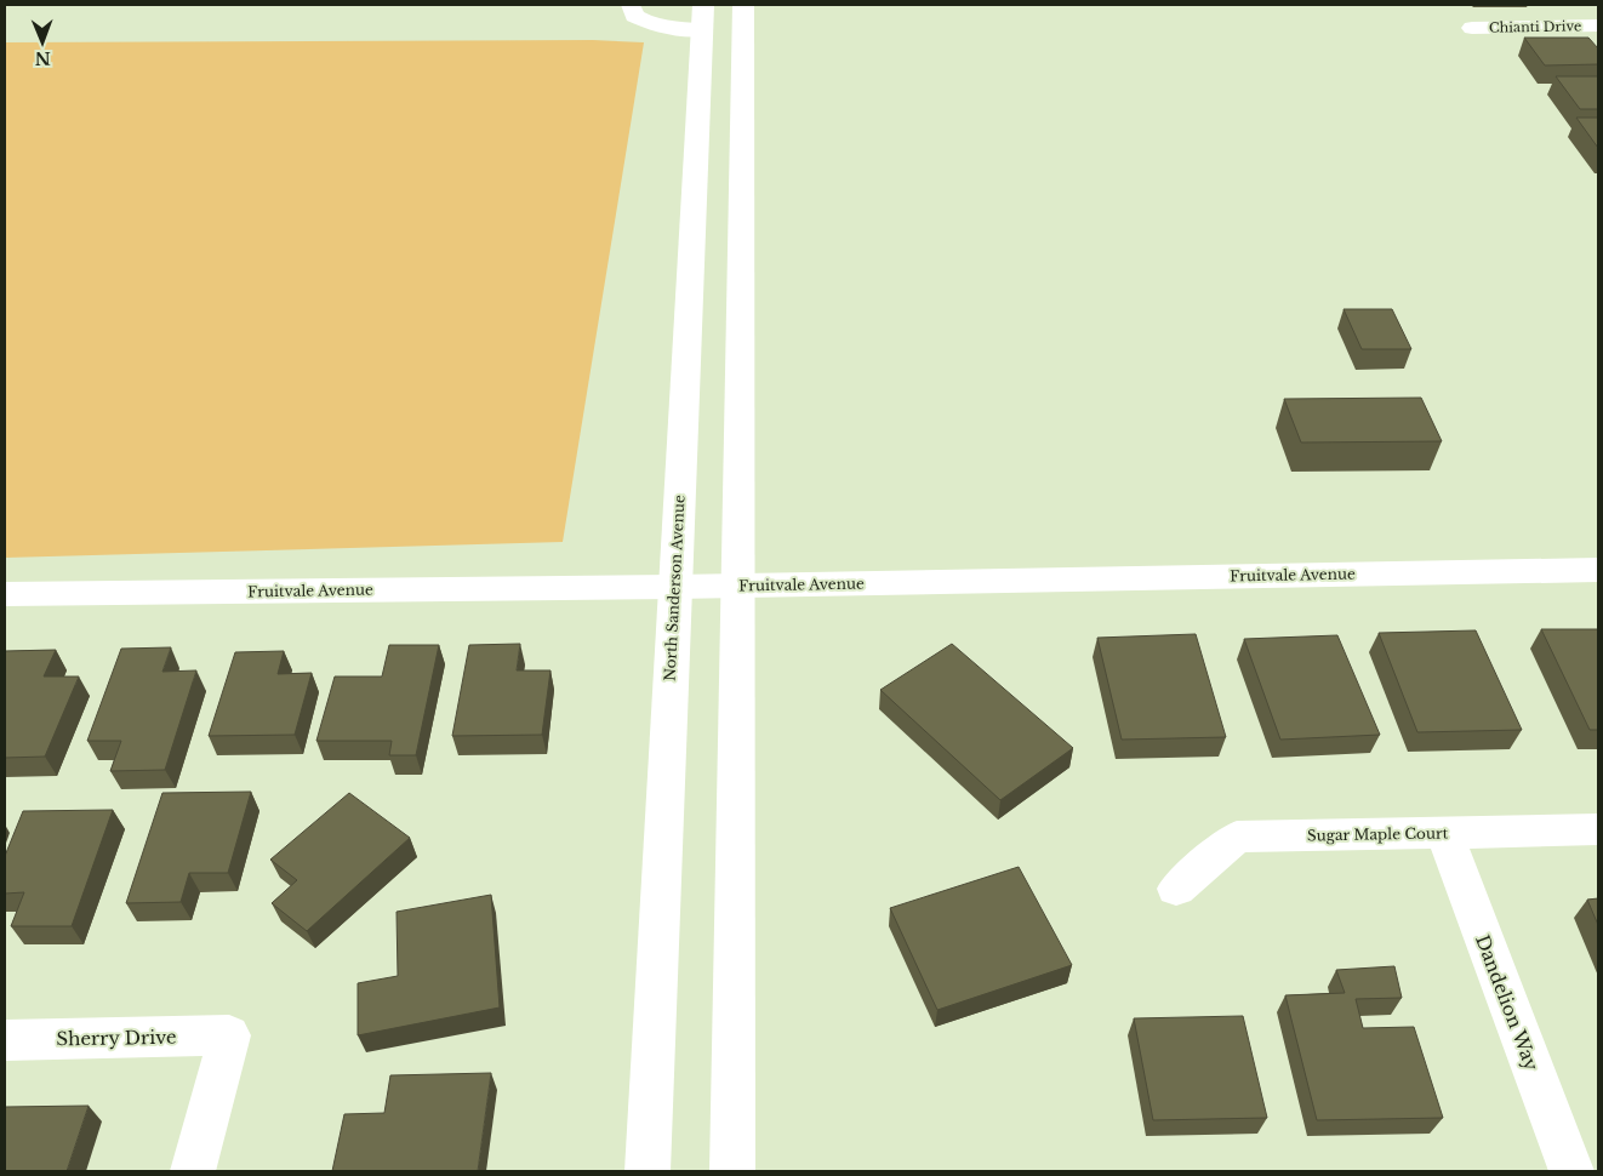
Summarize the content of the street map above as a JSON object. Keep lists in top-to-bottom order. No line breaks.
{"streets":{"main road":["Chianti Drive","Fruitvale Avenue","North Sanderson Avenue","Sugar Maple Court","Dandelion Way","Sherry Drive"]},"crossings":[["Fruitvale Avenue","North Sanderson Avenue"],["Sugar Maple Court","Dandelion Way"]],"north":"bottom"}
